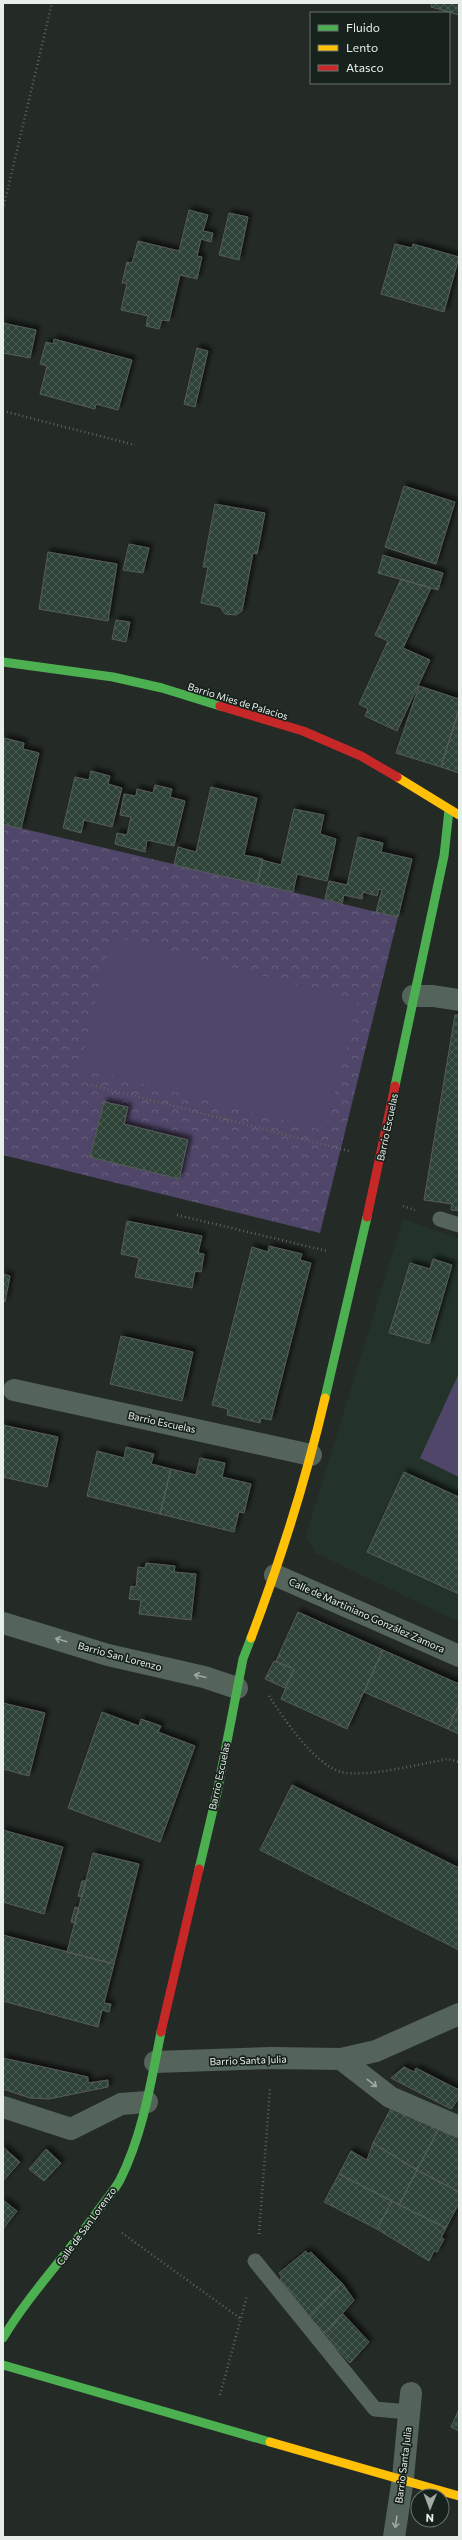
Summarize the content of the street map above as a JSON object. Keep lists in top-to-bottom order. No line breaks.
{"streets":{"street":["Barrio Mies de Palacios","Barrio Escuelas","Calle de Martiniano González Zamora","Barrio San Lorenzo","Barrio Santa Julia","Calle de San Lorenzo"]},"crossings":[["Barrio Mies de Palacios","Barrio Escuelas"],["Barrio Escuelas","Calle de Martiniano González Zamora"],["Barrio Escuelas","Barrio San Lorenzo"],["Barrio Escuelas","Barrio Santa Julia"],["Barrio Escuelas","Calle de San Lorenzo"]],"one_way":["Barrio San Lorenzo"],"legend":["Fluido","Lento","Atasco"],"north":"bottom"}
